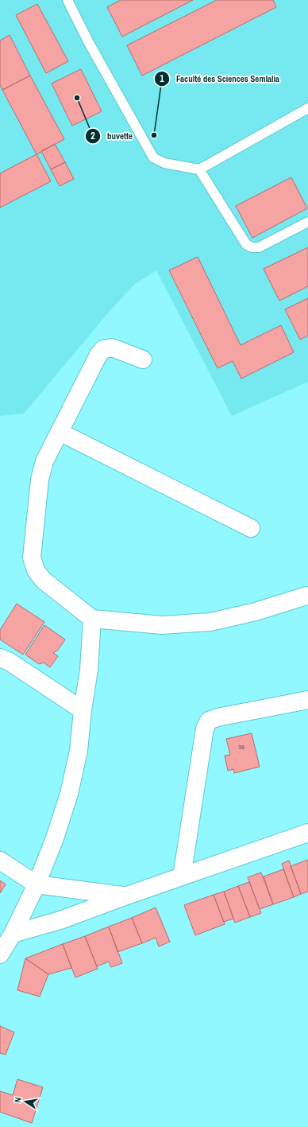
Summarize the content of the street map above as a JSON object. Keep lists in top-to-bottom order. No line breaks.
{"places":["buvette","Faculté des Sciences Semlalia"],"house_numbers":["39"],"north":"left"}
